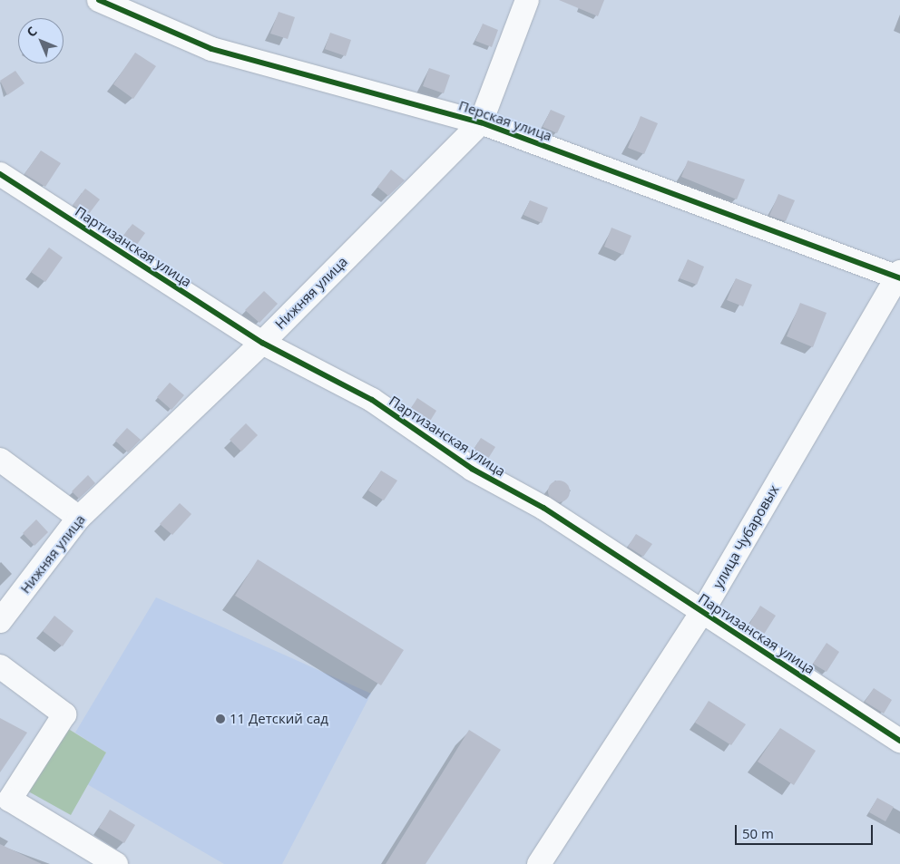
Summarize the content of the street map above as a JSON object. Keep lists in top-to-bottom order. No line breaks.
{"streets":{"street":["Перская улица","Партизанская улица","Нижняя улица","улица Чубаровых"]},"crossings":[["Перская улица","Нижняя улица"],["Перская улица","улица Чубаровых"],["Партизанская улица","Нижняя улица"],["Партизанская улица","улица Чубаровых"]],"places":["11 Детский сад"],"scale_bar":"50 m","north":"top left"}
